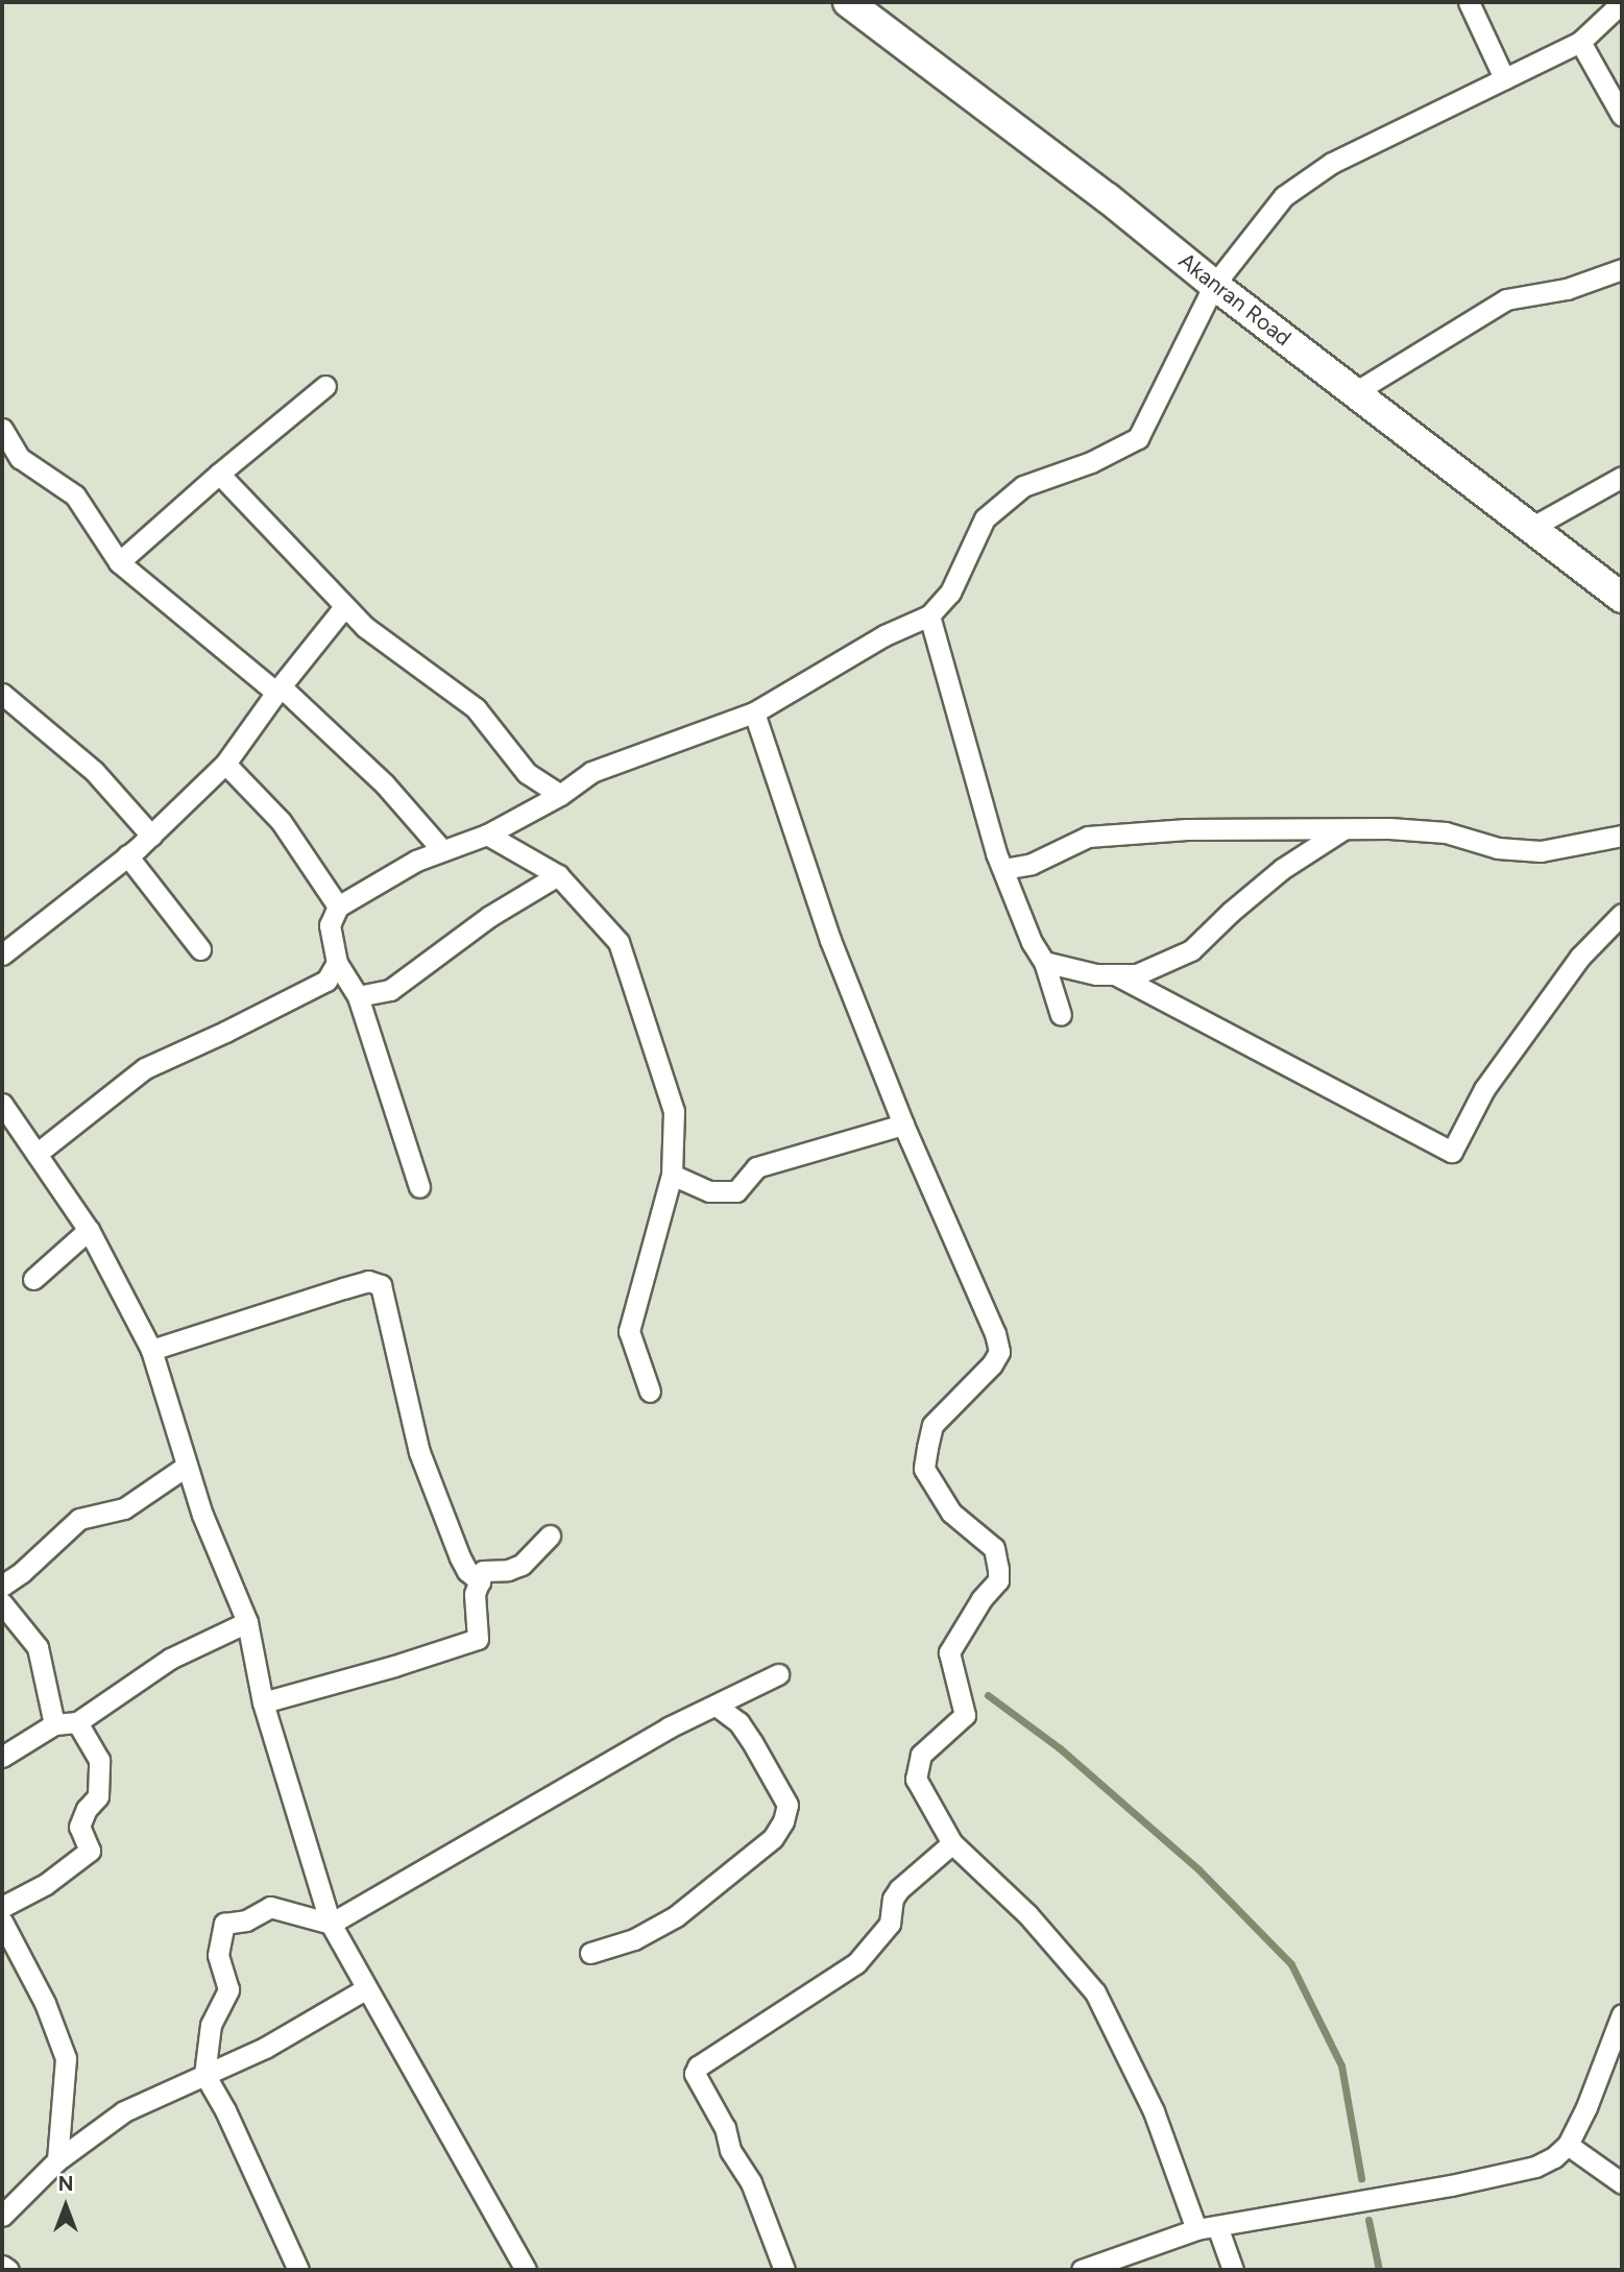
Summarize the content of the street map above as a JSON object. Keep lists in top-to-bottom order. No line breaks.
{"streets":{"main road":["Akanran Road"]},"north":"top"}
